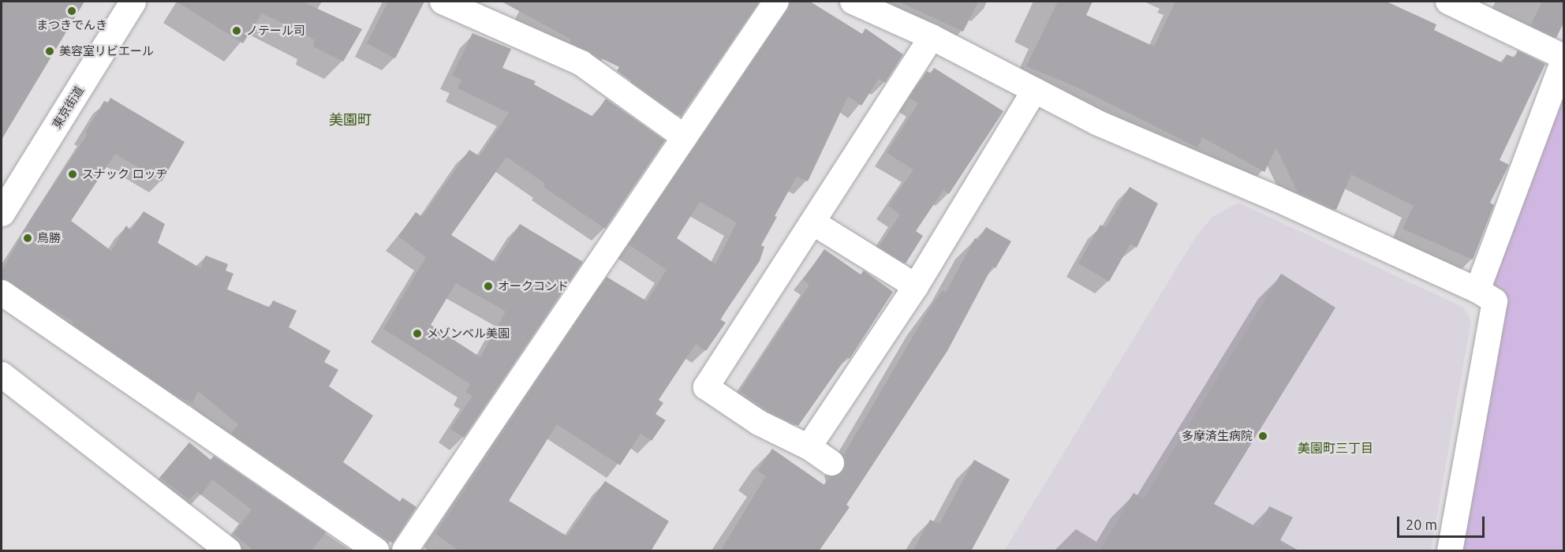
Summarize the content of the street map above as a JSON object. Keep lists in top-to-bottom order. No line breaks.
{"streets":{"main road":["東京街道"]},"districts":["美園町","美園町三丁目"],"places":["まつきでんき","ノテール司","美容室リビエール","スナック ロッヂ","鳥勝","オークコンド","メゾンベル美園","多摩済生病院"],"scale_bar":"20 m"}
